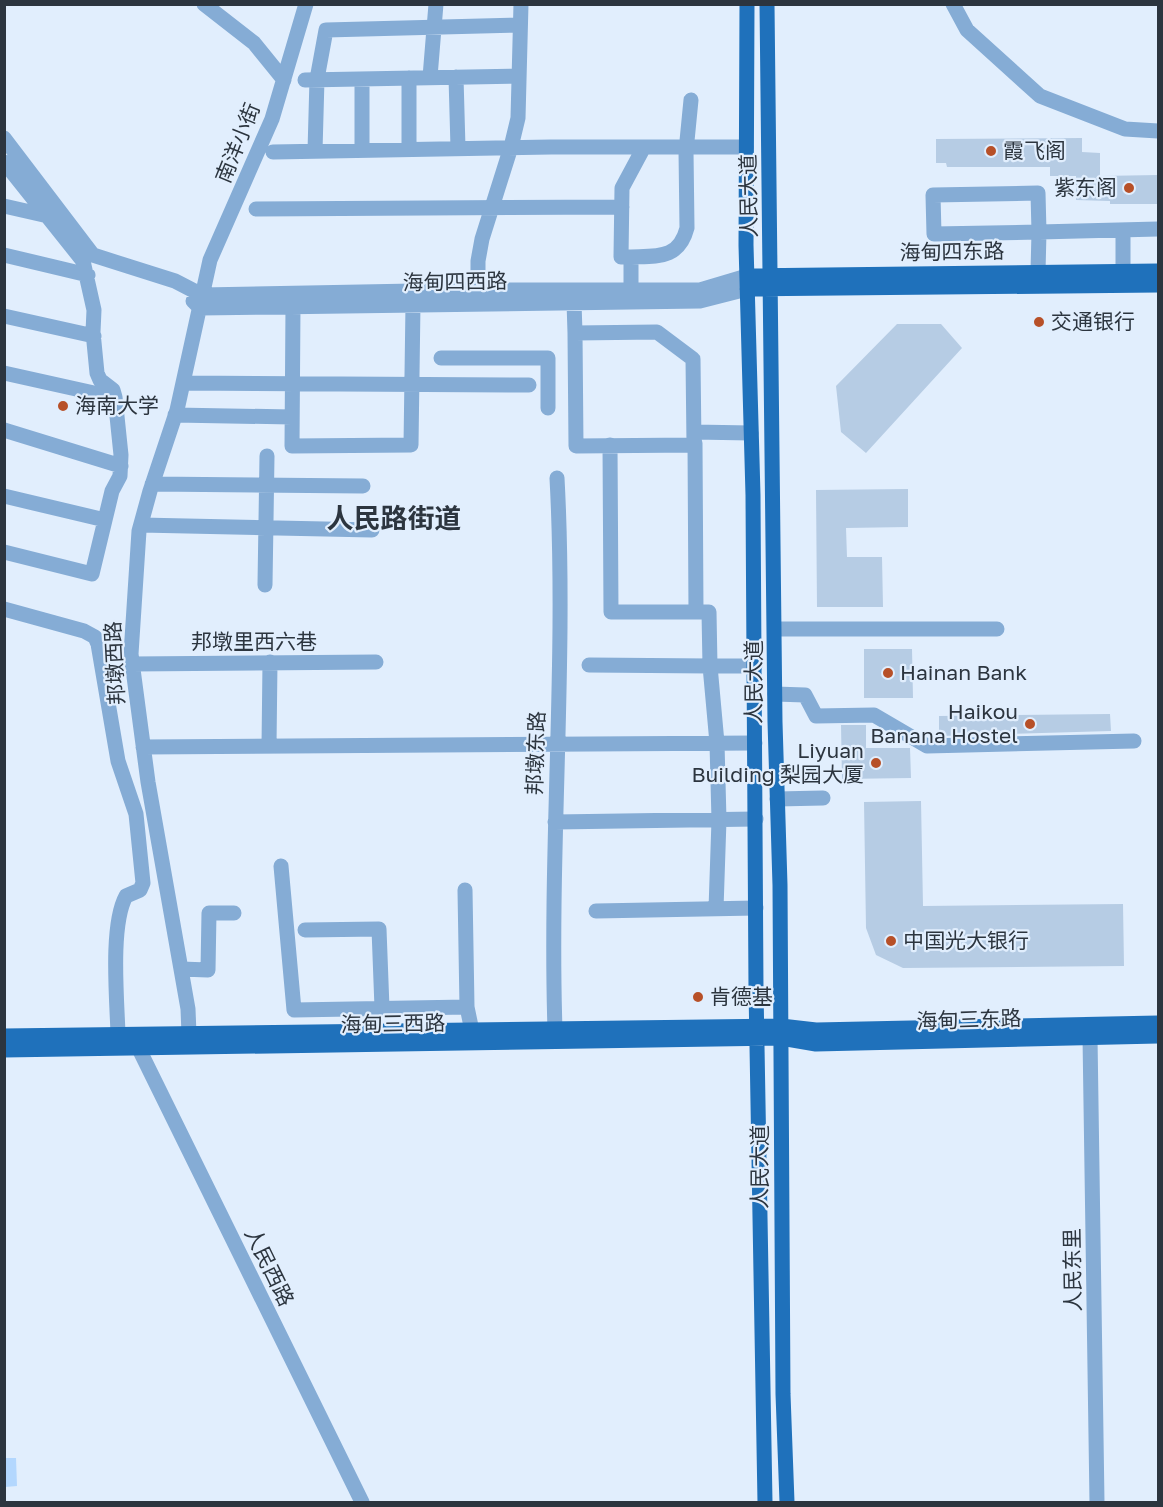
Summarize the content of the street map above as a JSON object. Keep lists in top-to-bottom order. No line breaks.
{"streets":{"main road":["人民大道","海甸四东路","海甸三东路","海甸三西路"],"street":["南洋小街","海甸四西路","邦墩里西六巷","邦墩西路","邦墩东路","人民西路","人民东里"]},"crossings":[["南洋小街","海甸四西路"],["南洋小街","邦墩西路"],["人民大道","海甸四东路"],["人民大道","海甸四西路"],["人民大道","海甸三东路"],["人民大道","海甸三西路"],["海甸四东路","海甸四西路"],["海甸四西路","邦墩西路"],["邦墩里西六巷","邦墩西路"],["邦墩西路","海甸三西路"],["邦墩东路","海甸三西路"],["海甸三东路","海甸三西路"],["海甸三东路","人民东里"],["海甸三西路","人民西路"]],"districts":["人民路街道"],"places":["霞飞阁","紫东阁","交通银行","海南大学","Hainan Bank","Haikou Banana Hostel","Liyuan Building 梨园大厦","中国光大银行","肯德基"]}
